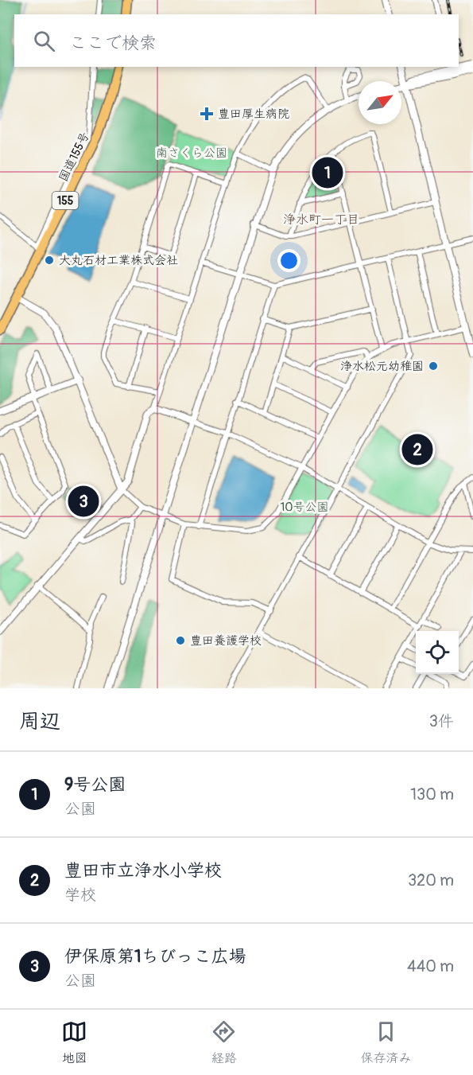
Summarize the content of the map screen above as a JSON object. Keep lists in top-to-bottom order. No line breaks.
{"streets":{"highway":["国道155号","155"]},"districts":["浄水町一丁目"],"parks":["南さくら公園","10号公園"],"places":{"health":["豊田厚生病院"],"other":["大丸石材工業株式会社","浄水松元幼稚園","豊田養護学校"]},"north":"top right","page":{"search":"ここで検索","pins":["1","2","3"],"heading":["周辺","3件"],"list":[{"mark":"1","name":"9号公園","note":"公園","value":"130 m"},{"mark":"2","name":"豊田市立浄水小学校","note":"学校","value":"320 m"},{"mark":"3","name":"伊保原第1ちびっこ広場","note":"公園","value":"440 m"}],"nav":["地図","経路","保存済み"]}}
